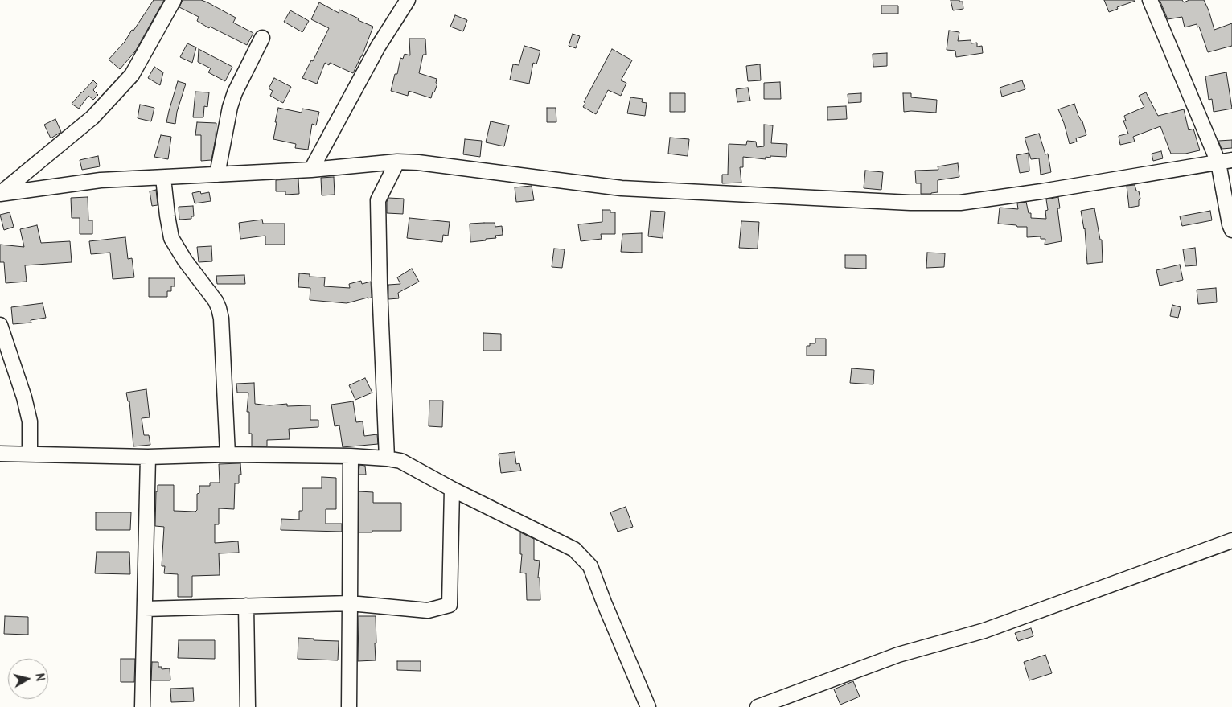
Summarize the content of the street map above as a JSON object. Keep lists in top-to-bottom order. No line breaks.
{"north":"right"}
